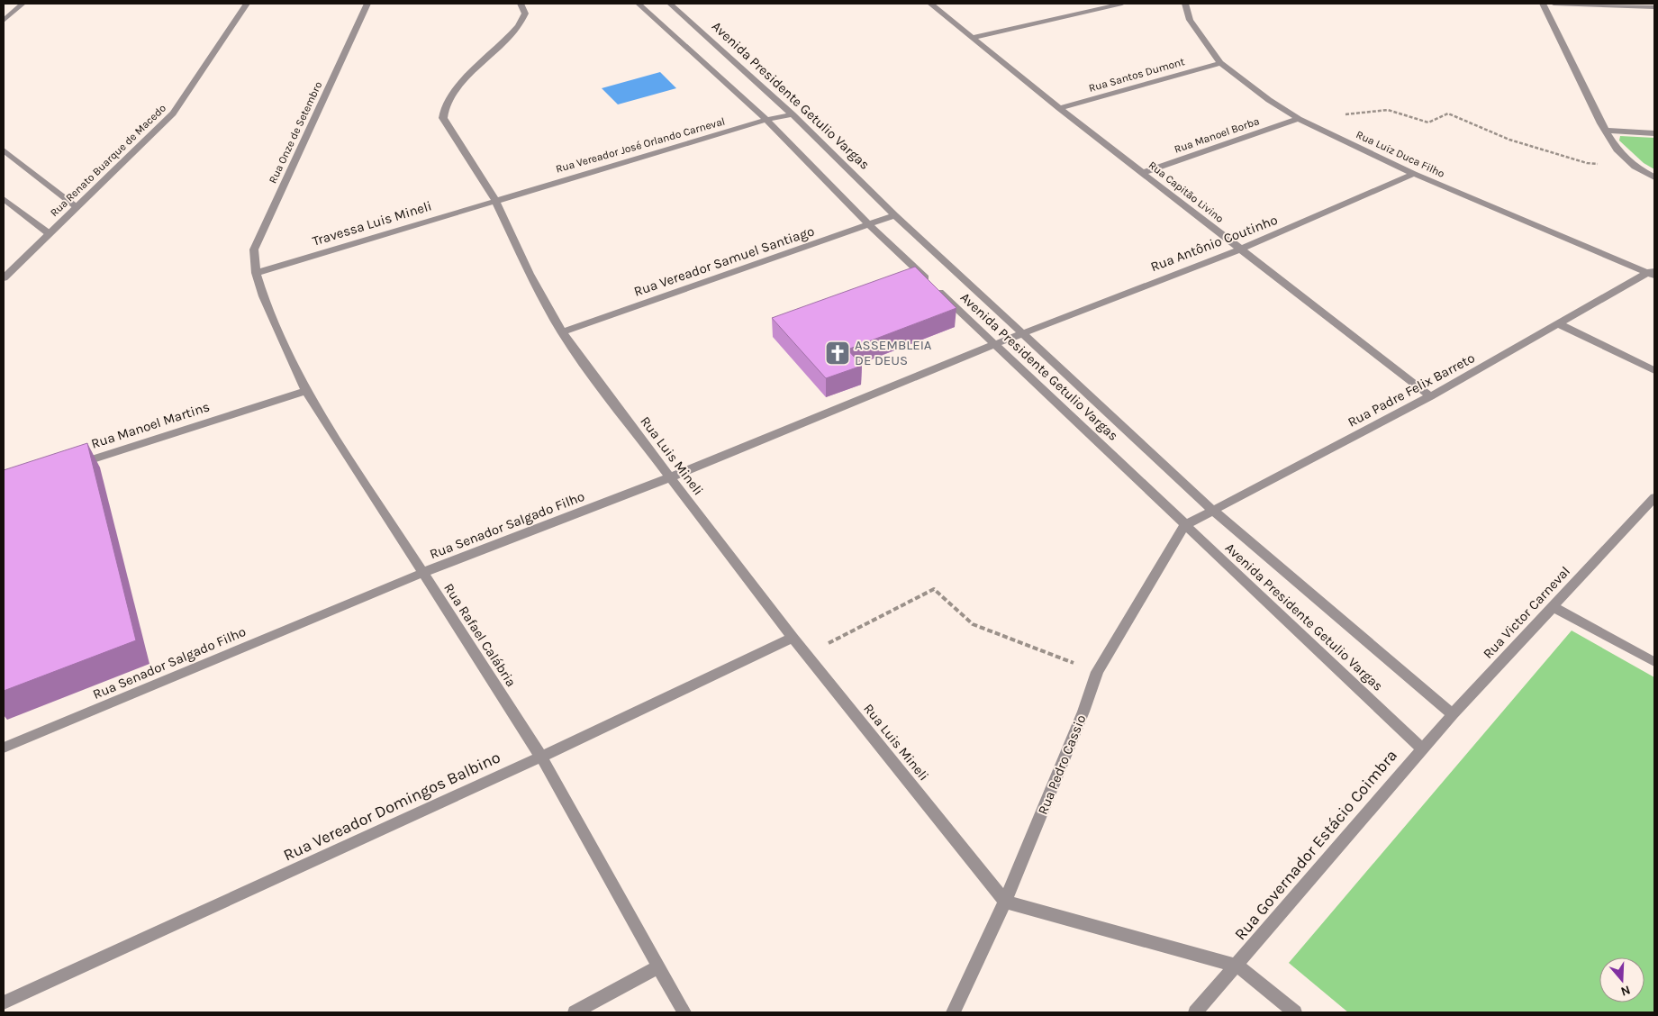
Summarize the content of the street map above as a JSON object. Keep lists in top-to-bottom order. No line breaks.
{"streets":{"street":["Rua Santos Dumont","Avenida Presidente Getulio Vargas","Rua Onze de Setembro","Rua Manoel Borba","Rua Vereador José Orlando Carneval","Rua Luiz Duca Filho","Rua Renato Buarque de Macedo","Rua Capitão Livino","Travessa Luis Mineli","Rua Antônio Coutinho","Rua Vereador Samuel Santiago","Rua Padre Felix Barreto","Rua Manoel Martins","Rua Luis Mineli","Rua Senador Salgado Filho","Rua Victor Carneval","Rua Rafael Calábria","Rua Pedro Cassio","Rua Vereador Domingos Balbino","Rua Governador Estácio Coimbra"]},"crossings":[["Rua Santos Dumont","Rua Luiz Duca Filho"],["Rua Santos Dumont","Rua Capitão Livino"],["Avenida Presidente Getulio Vargas","Rua Vereador José Orlando Carneval"],["Avenida Presidente Getulio Vargas","Rua Antônio Coutinho"],["Avenida Presidente Getulio Vargas","Rua Vereador Samuel Santiago"],["Avenida Presidente Getulio Vargas","Rua Padre Felix Barreto"],["Avenida Presidente Getulio Vargas","Rua Senador Salgado Filho"],["Avenida Presidente Getulio Vargas","Rua Victor Carneval"],["Avenida Presidente Getulio Vargas","Rua Pedro Cassio"],["Avenida Presidente Getulio Vargas","Rua Governador Estácio Coimbra"],["Rua Onze de Setembro","Travessa Luis Mineli"],["Rua Onze de Setembro","Rua Rafael Calábria"],["Rua Manoel Borba","Rua Luiz Duca Filho"],["Rua Manoel Borba","Rua Capitão Livino"],["Rua Vereador José Orlando Carneval","Travessa Luis Mineli"],["Rua Vereador José Orlando Carneval","Rua Luis Mineli"],["Rua Luiz Duca Filho","Rua Antônio Coutinho"],["Rua Luiz Duca Filho","Rua Padre Felix Barreto"],["Rua Capitão Livino","Rua Antônio Coutinho"],["Rua Capitão Livino","Rua Padre Felix Barreto"],["Travessa Luis Mineli","Rua Luis Mineli"],["Travessa Luis Mineli","Rua Rafael Calábria"],["Rua Antônio Coutinho","Rua Senador Salgado Filho"],["Rua Vereador Samuel Santiago","Rua Luis Mineli"],["Rua Padre Felix Barreto","Rua Pedro Cassio"],["Rua Manoel Martins","Rua Rafael Calábria"],["Rua Luis Mineli","Rua Senador Salgado Filho"],["Rua Luis Mineli","Rua Pedro Cassio"],["Rua Luis Mineli","Rua Vereador Domingos Balbino"],["Rua Senador Salgado Filho","Rua Rafael Calábria"],["Rua Victor Carneval","Rua Governador Estácio Coimbra"],["Rua Rafael Calábria","Rua Vereador Domingos Balbino"]],"places":{"church":["ASSEMBLEIA DE DEUS"]},"north":"bottom"}
